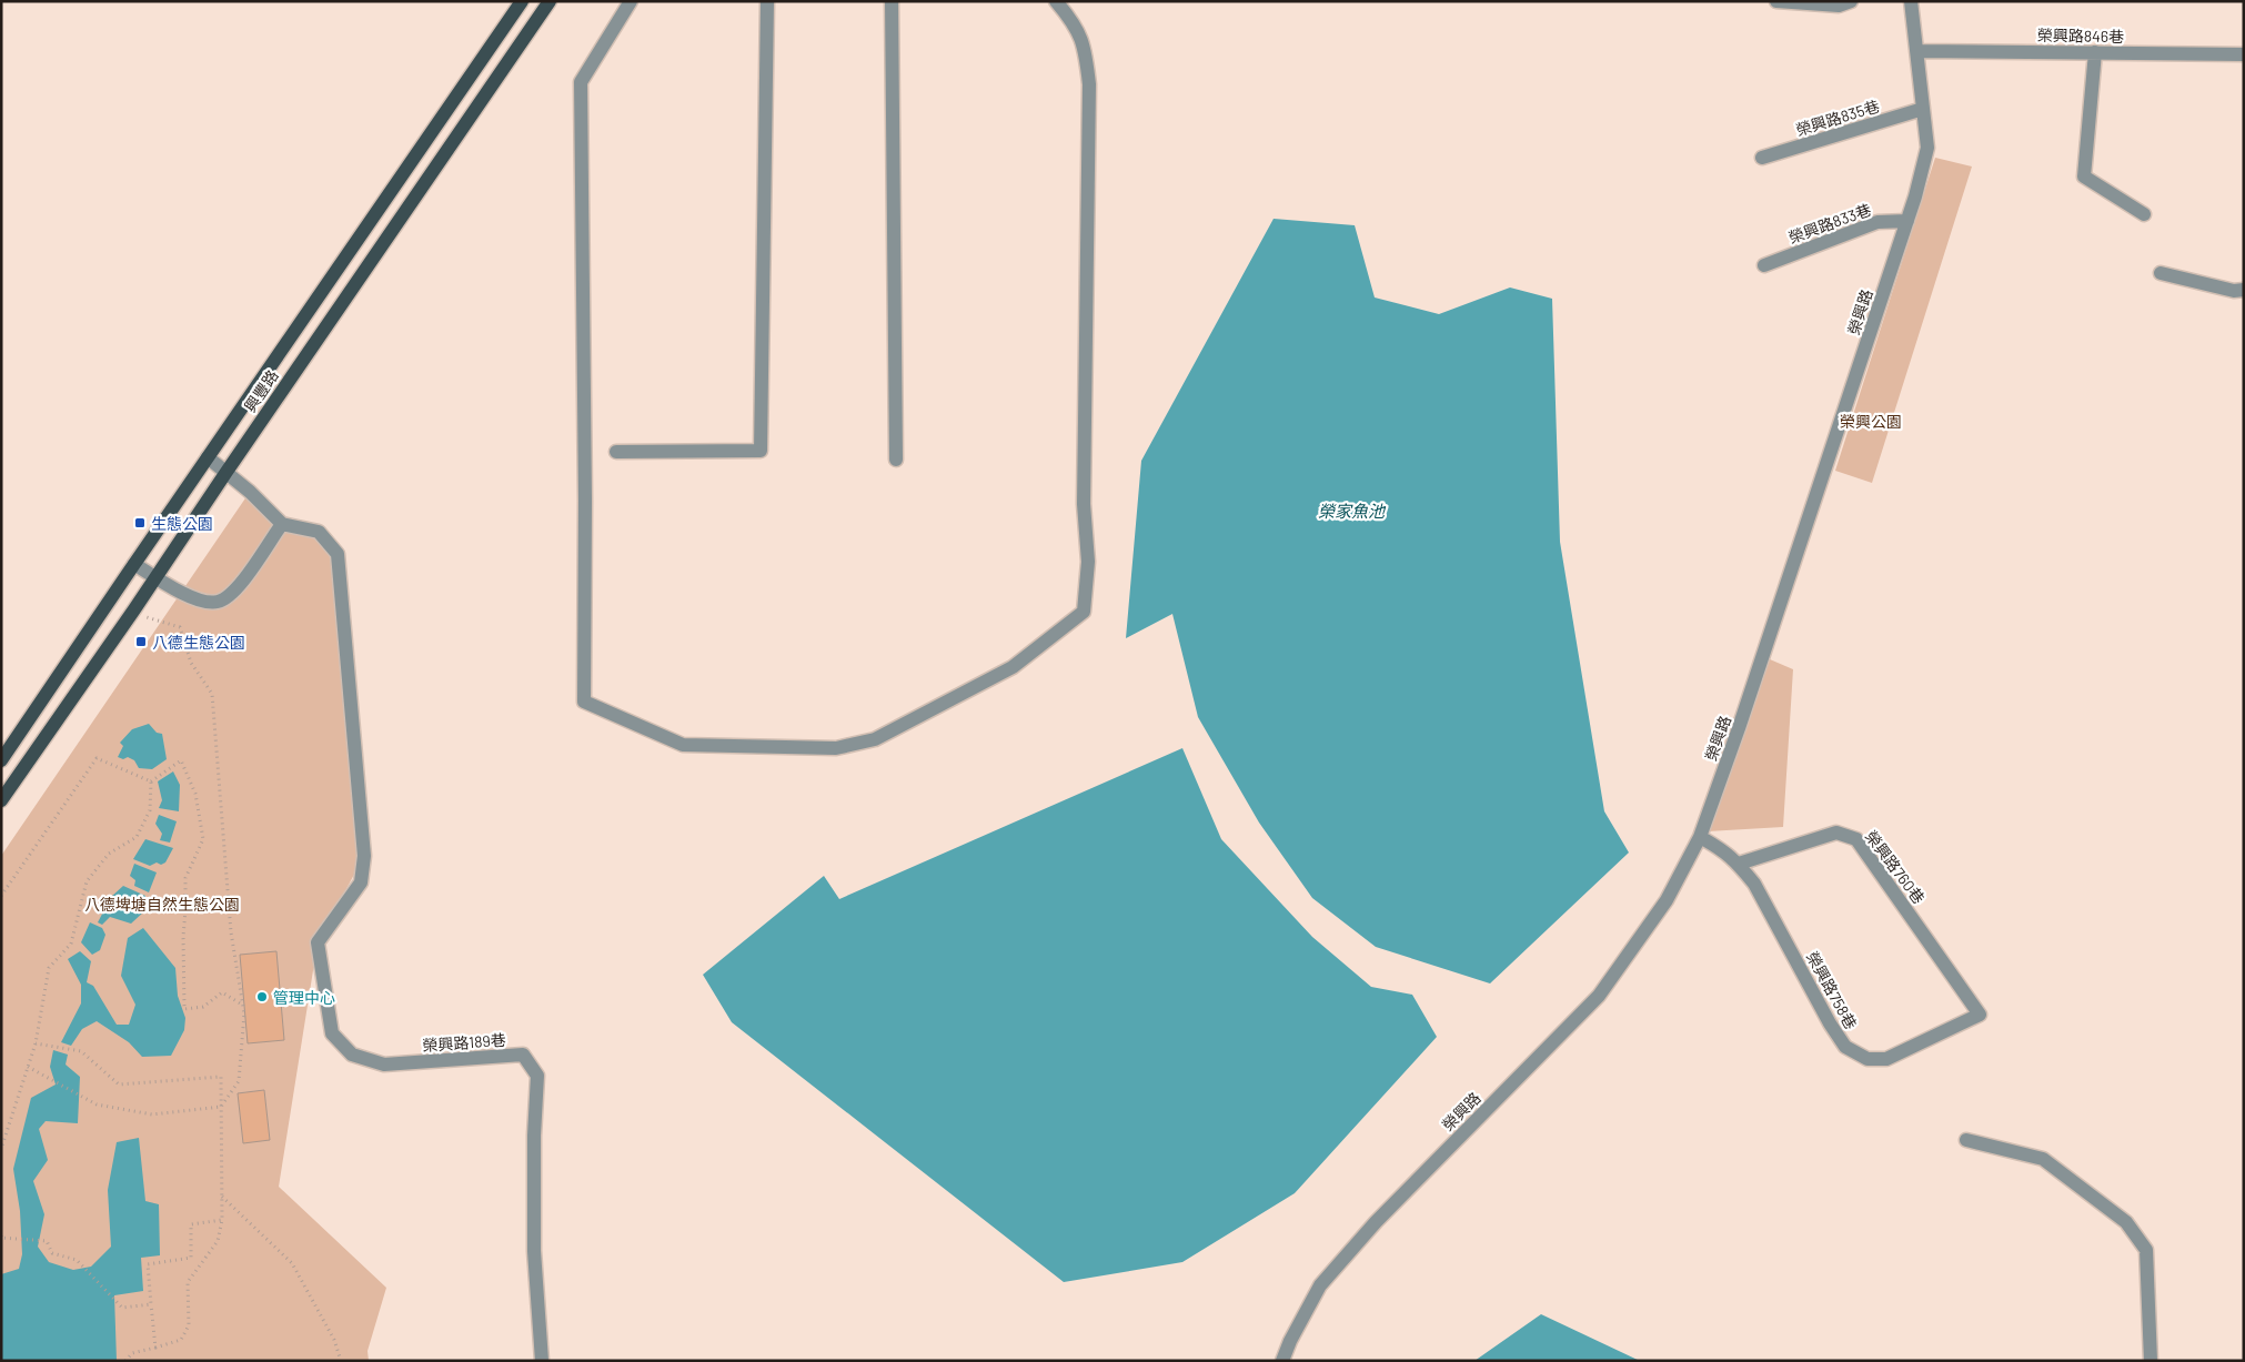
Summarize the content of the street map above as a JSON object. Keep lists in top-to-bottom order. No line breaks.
{"streets":{"main road":["興豐路"],"street":["榮興路846巷","榮興路835巷","榮興路833巷","榮興路","榮興路760巷","榮興路758巷","榮興路189巷"]},"crossings":[["榮興路846巷","榮興路"],["榮興路835巷","榮興路"],["榮興路833巷","榮興路"],["榮興路","榮興路758巷"],["榮興路760巷","榮興路758巷"]],"water":["榮家魚池"],"parks":["榮興公園","八德埤塘自然生態公園"],"places":{"transit":["生態公園","八德生態公園"],"other":["管理中心"]}}
